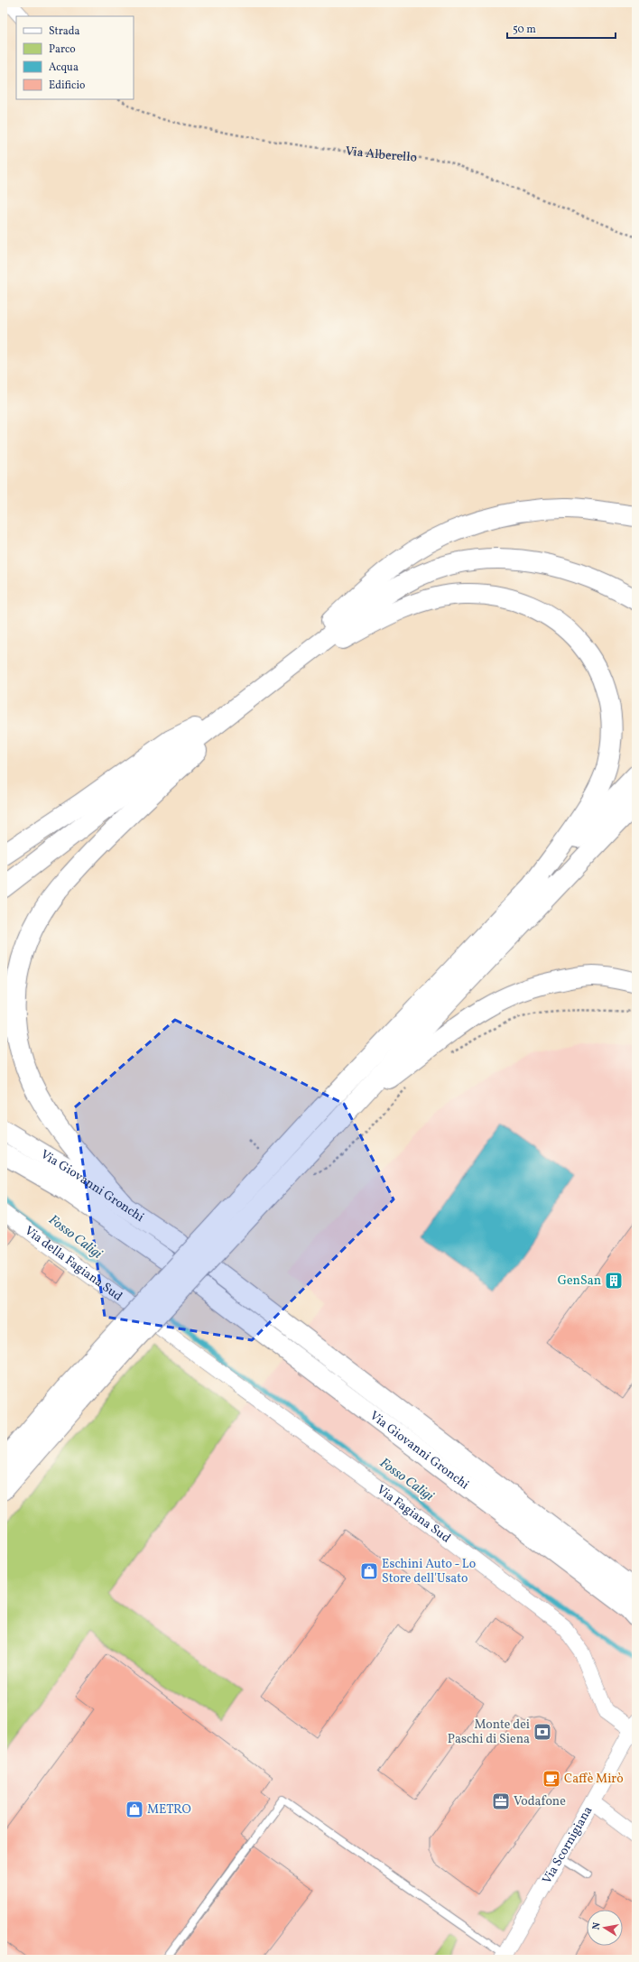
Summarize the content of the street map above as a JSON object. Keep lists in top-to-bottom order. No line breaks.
{"streets":{"main road":["Via Giovanni Gronchi"],"street":["Via della Fagiana Sud","Via Fagiana Sud","Via Scornigiana"],"path":["Via Alberello"]},"crossings":[["Via Fagiana Sud","Via Scornigiana"]],"water":["Fosso Caligi"],"places":{"building":["GenSan"],"shop":["Eschini Auto - Lo Store dell'Usato","METRO"],"bank":["Monte dei Paschi di Siena"],"cafe":["Caffè Mirò"],"office":["Vodafone"]},"legend":["Strada","Parco","Acqua","Edificio"],"scale_bar":"50 m","north":"left"}
